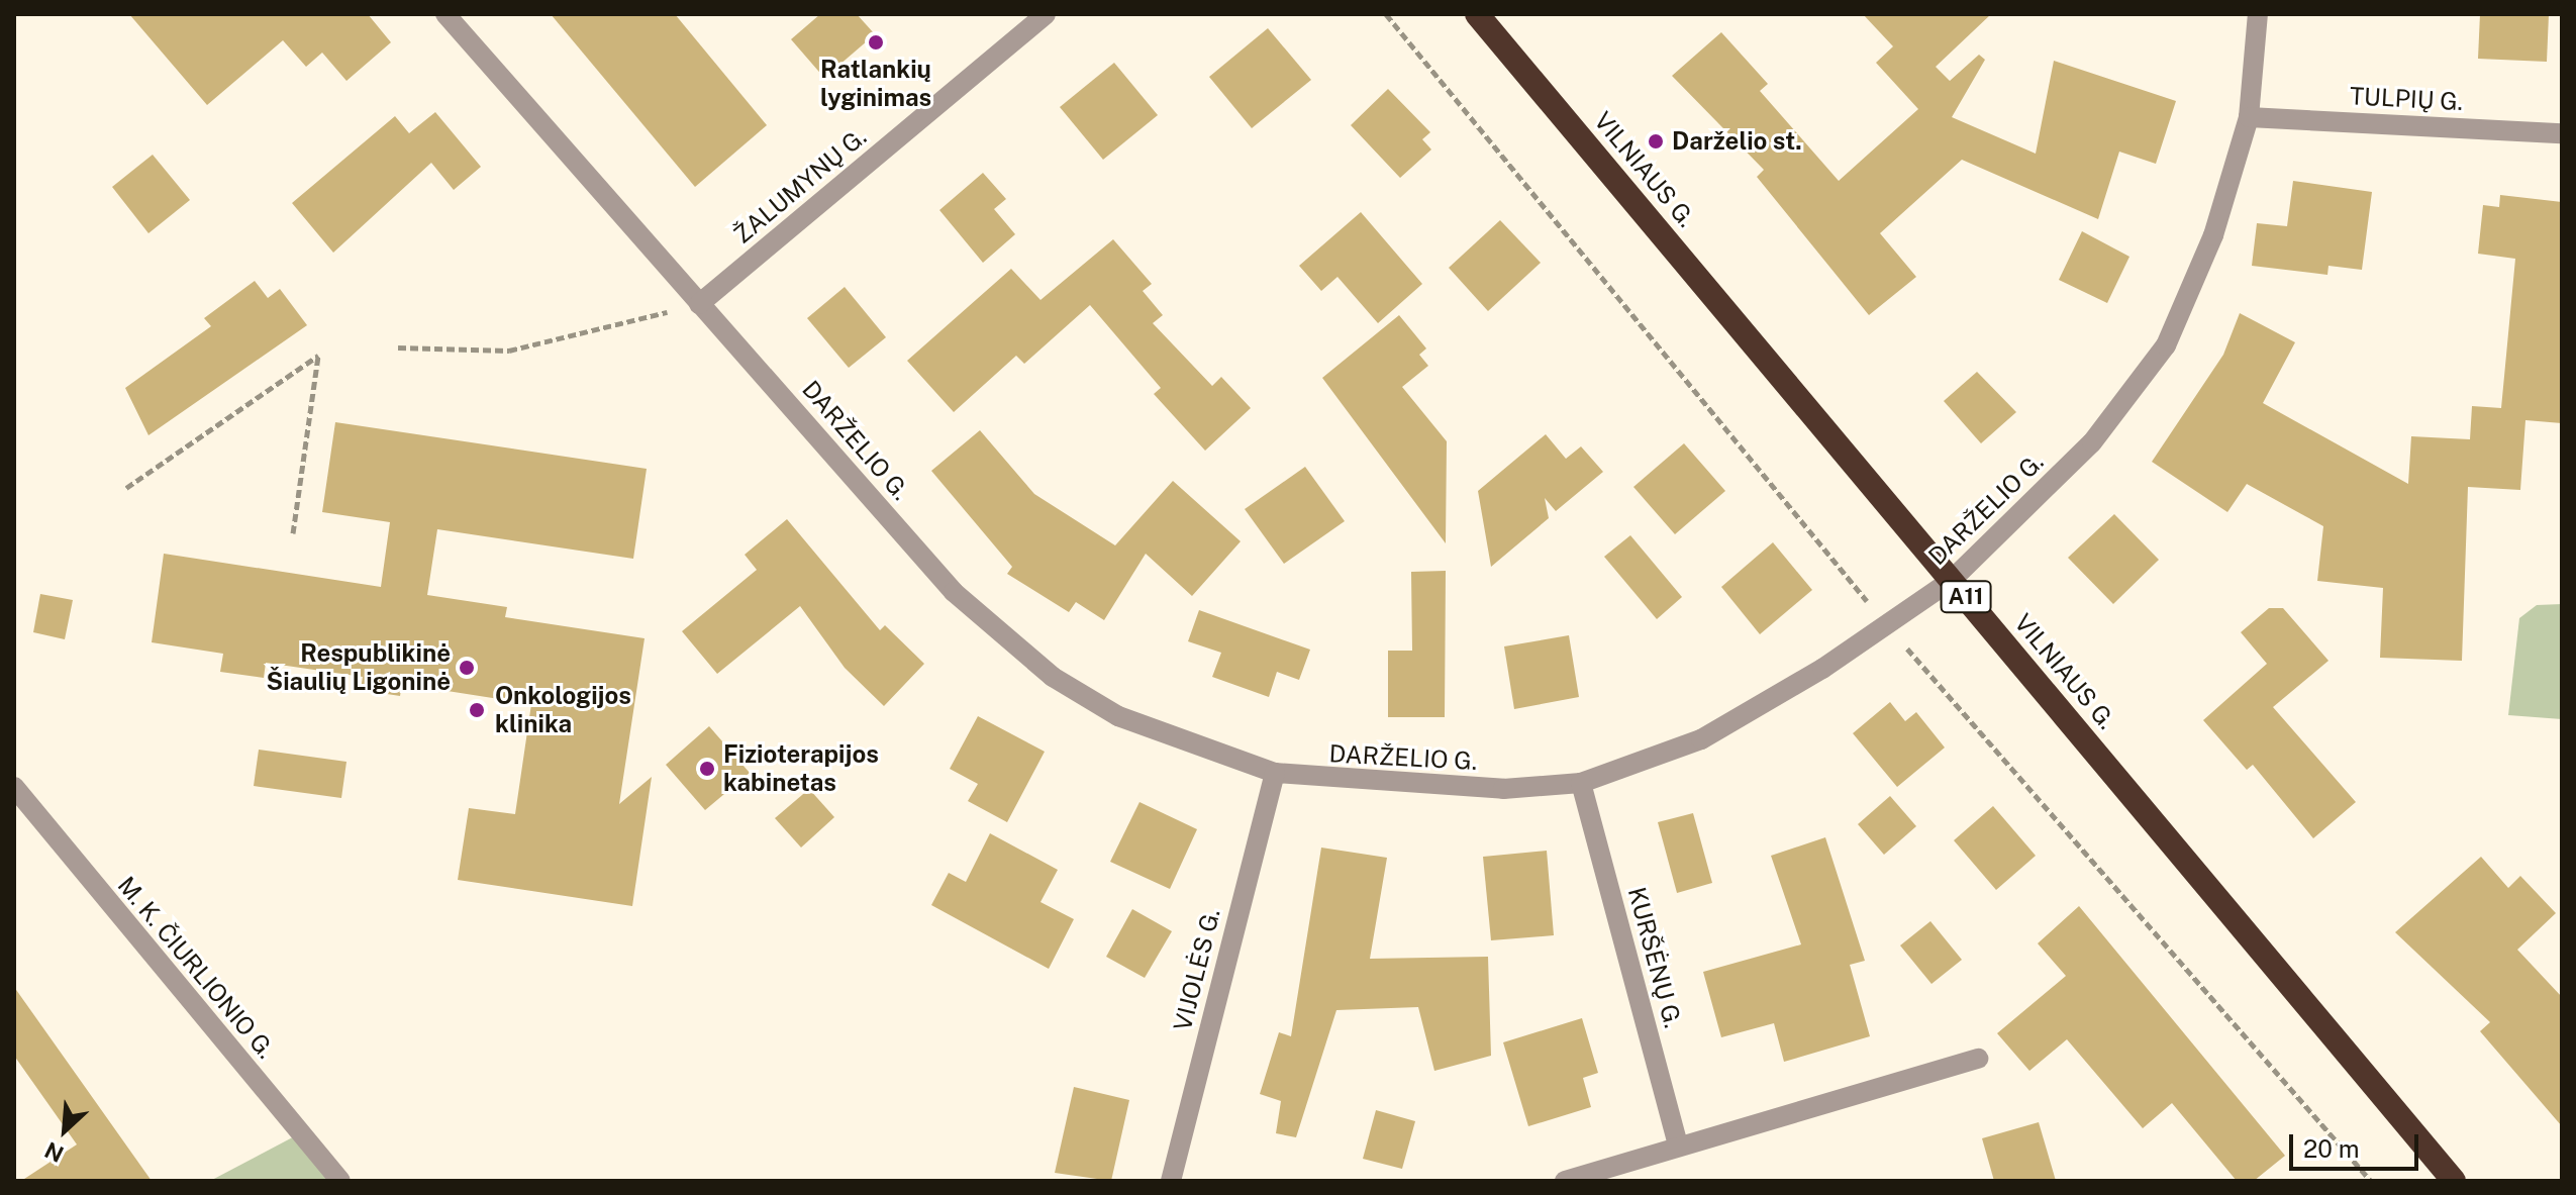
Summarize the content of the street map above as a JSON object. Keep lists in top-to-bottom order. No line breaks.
{"streets":{"highway":["VILNIAUS G.","A11"],"street":["TULPIŲ G.","ŽALUMYNŲ G.","DARŽELIO G.","KURŠĖNŲ G.","M. K. ČIURLIONIO G.","VIJOLĖS G."]},"crossings":[["TULPIŲ G.","DARŽELIO G."],["VILNIAUS G.","DARŽELIO G."],["ŽALUMYNŲ G.","DARŽELIO G."],["DARŽELIO G.","KURŠĖNŲ G."],["DARŽELIO G.","VIJOLĖS G."]],"places":["Ratlankių lyginimas","Darželio st.","Respublikinė Šiaulių Ligoninė","Onkologijos klinika","Fizioterapijos kabinetas"],"scale_bar":"20 m","north":"bottom left"}
